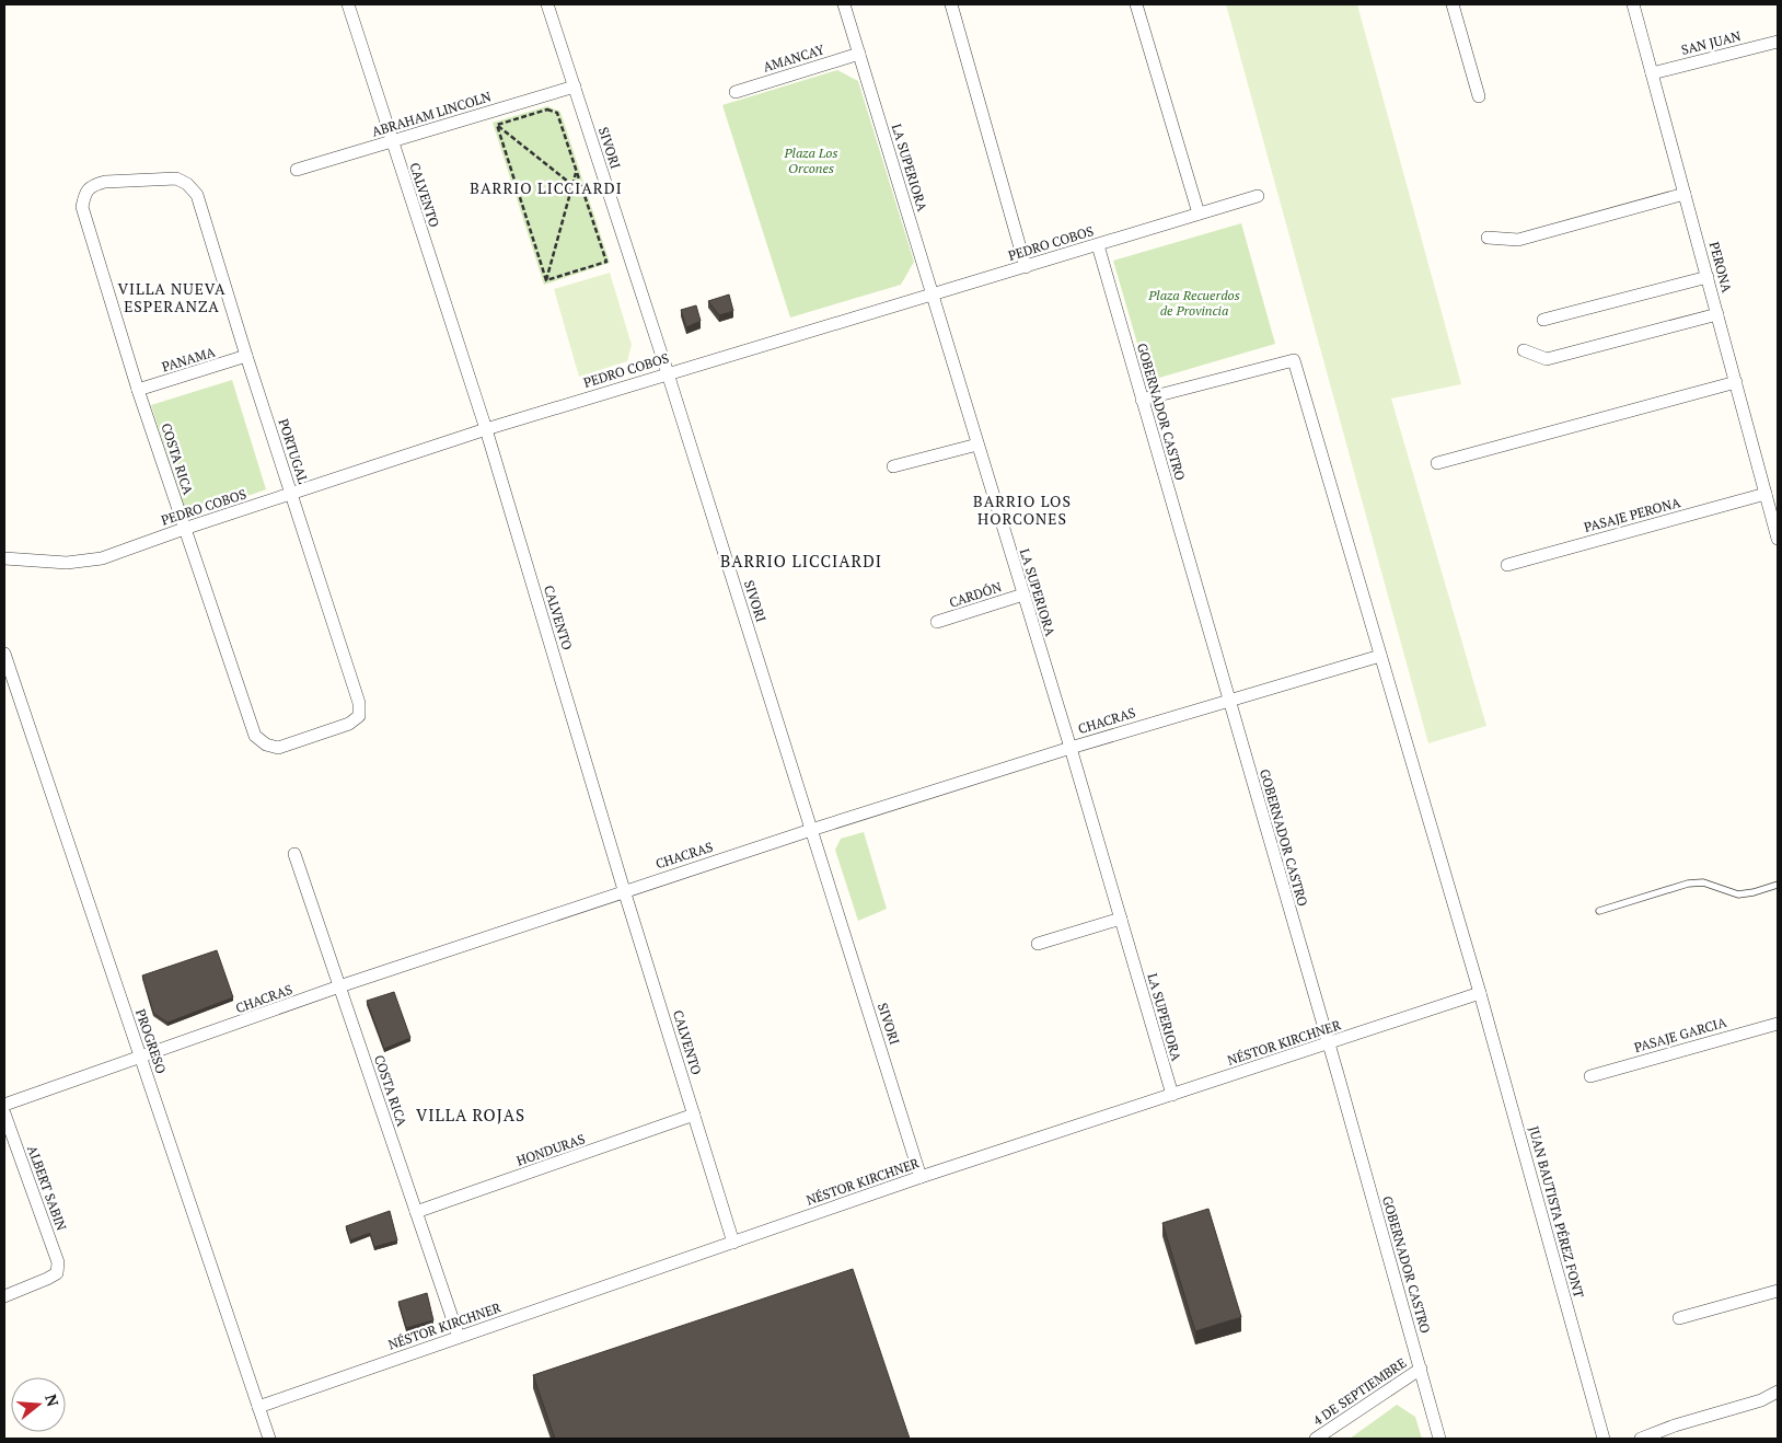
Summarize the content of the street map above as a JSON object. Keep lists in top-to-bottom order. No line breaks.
{"streets":{"street":["SAN JUAN","AMANCAY","ABRAHAM LINCOLN","SIVORI","LA SUPERIORA","CALVENTO","PEDRO COBOS","PERONA","PANAMA","GOBERNADOR CASTRO","PORTUGAL","COSTA RICA","PASAJE PERONA","CARDÓN","CHACRAS","PASAJE GARCIA","PROGRESO","NÉSTOR KIRCHNER","HONDURAS","ALBERT SABIN","JUAN BAUTISTA PÉREZ FONT","4 DE SEPTIEMBRE"]},"crossings":[["SAN JUAN","PERONA"],["AMANCAY","LA SUPERIORA"],["ABRAHAM LINCOLN","SIVORI"],["ABRAHAM LINCOLN","CALVENTO"],["SIVORI","PEDRO COBOS"],["SIVORI","CHACRAS"],["SIVORI","NÉSTOR KIRCHNER"],["LA SUPERIORA","PEDRO COBOS"],["LA SUPERIORA","CARDÓN"],["LA SUPERIORA","CHACRAS"],["LA SUPERIORA","NÉSTOR KIRCHNER"],["CALVENTO","PEDRO COBOS"],["CALVENTO","CHACRAS"],["CALVENTO","NÉSTOR KIRCHNER"],["CALVENTO","HONDURAS"],["PEDRO COBOS","GOBERNADOR CASTRO"],["PEDRO COBOS","PORTUGAL"],["PEDRO COBOS","COSTA RICA"],["PERONA","PASAJE PERONA"],["PANAMA","PORTUGAL"],["PANAMA","COSTA RICA"],["GOBERNADOR CASTRO","CHACRAS"],["GOBERNADOR CASTRO","NÉSTOR KIRCHNER"],["GOBERNADOR CASTRO","JUAN BAUTISTA PÉREZ FONT"],["GOBERNADOR CASTRO","4 DE SEPTIEMBRE"],["PORTUGAL","COSTA RICA"],["COSTA RICA","CHACRAS"],["COSTA RICA","NÉSTOR KIRCHNER"],["COSTA RICA","HONDURAS"],["CHACRAS","PROGRESO"],["CHACRAS","JUAN BAUTISTA PÉREZ FONT"],["PROGRESO","NÉSTOR KIRCHNER"],["NÉSTOR KIRCHNER","JUAN BAUTISTA PÉREZ FONT"]],"districts":["BARRIO LICCIARDI","VILLA NUEVA ESPERANZA","BARRIO LOS HORCONES","BARRIO LICCIARDI","VILLA ROJAS"],"parks":["Plaza Los Orcones","Plaza Recuerdos de Provincia"],"north":"right"}
